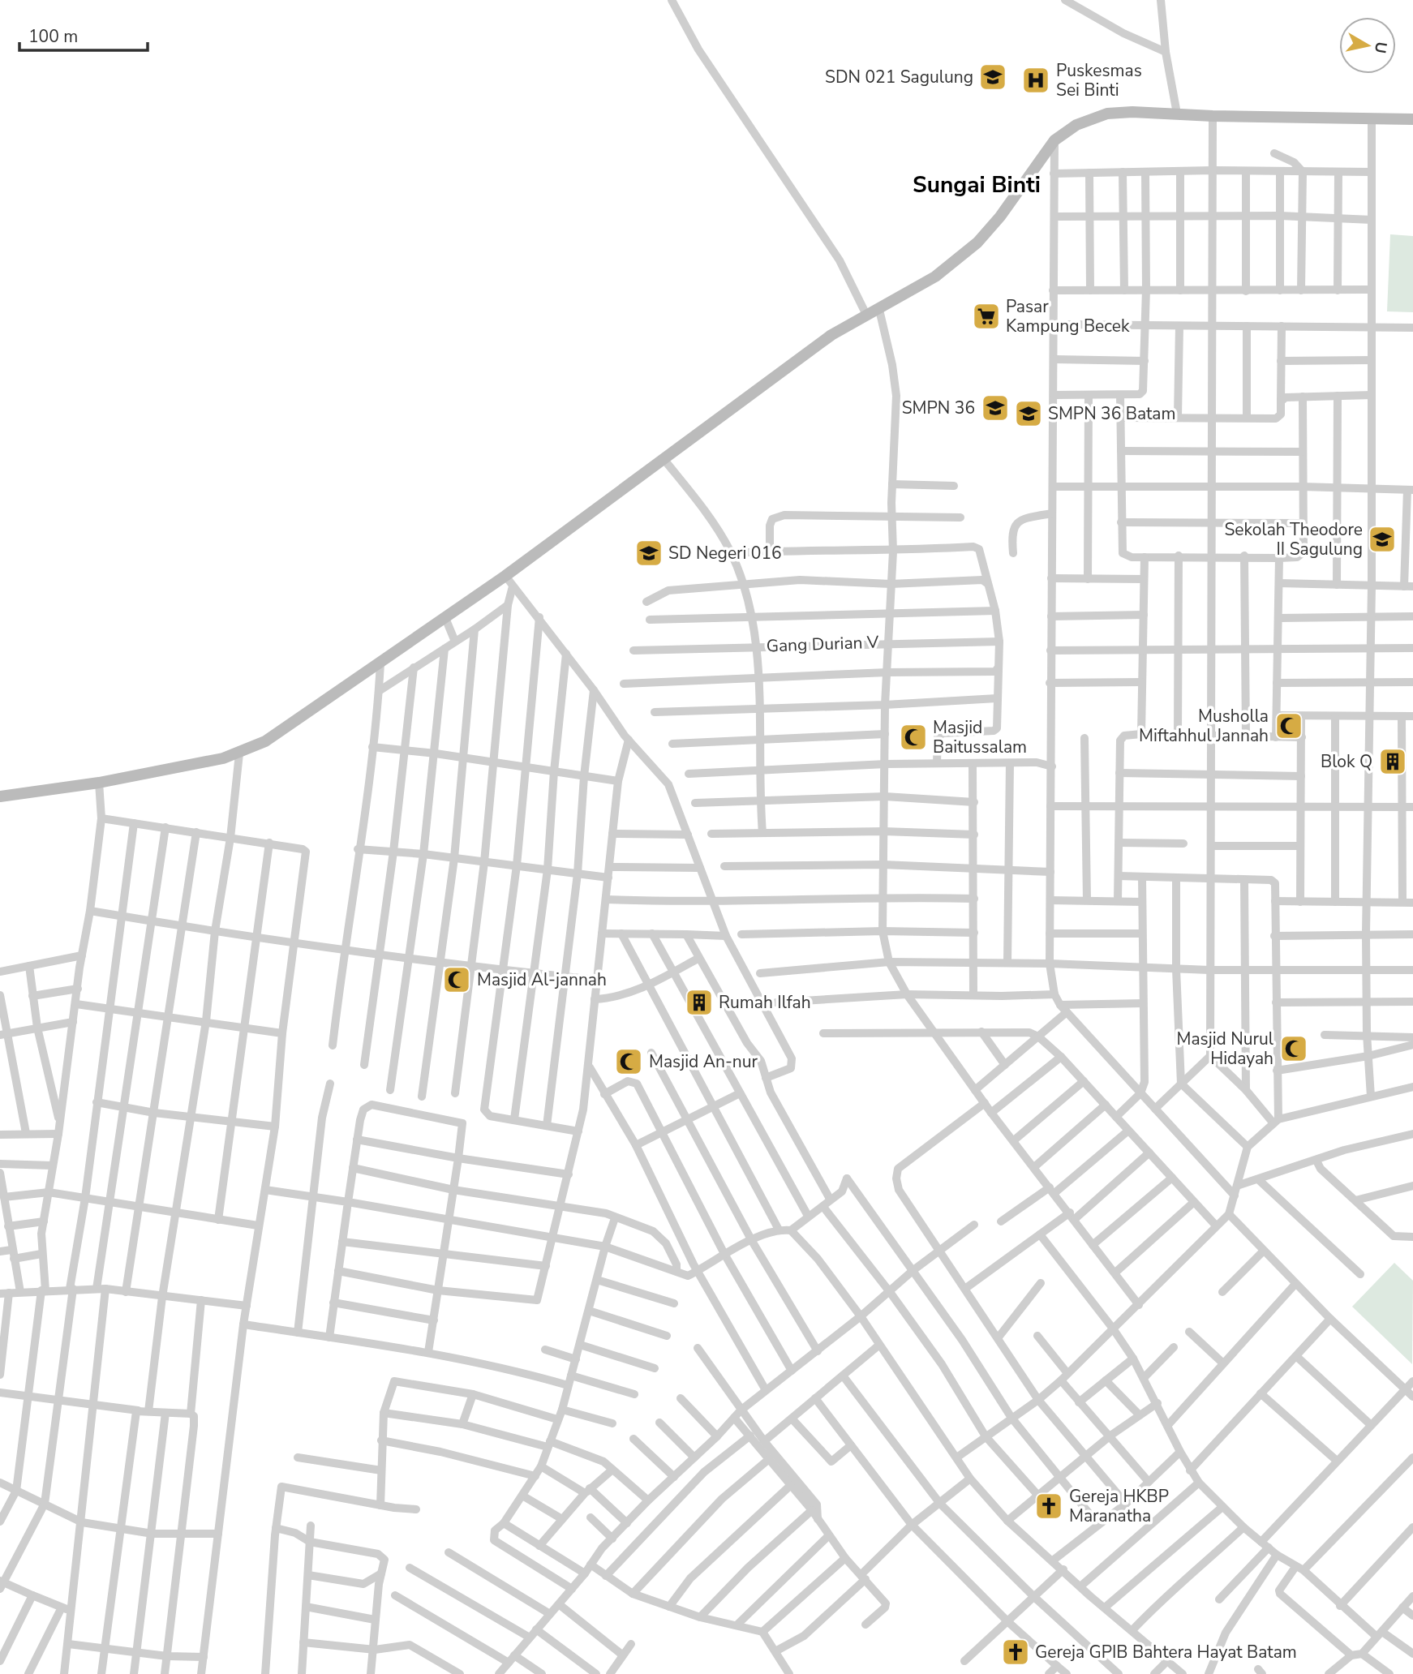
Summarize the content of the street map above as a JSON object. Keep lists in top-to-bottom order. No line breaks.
{"streets":{"street":["Gang Durian V"]},"districts":["Sungai Binti"],"places":{"school or university":["SDN 021 Sagulung","SMPN 36","SMPN 36 Batam","Sekolah Theodore II Sagulung","SD Negeri 016"],"hospital":["Puskesmas Sei Binti"],"supermarket":["Pasar Kampung Becek"],"mosque":["Musholla Miftahhul Jannah","Masjid Baitussalam","Masjid Al-jannah","Masjid Nurul Hidayah","Masjid An-nur"],"building":["Blok Q","Rumah Ilfah"],"church":["Gereja HKBP Maranatha","Gereja GPIB Bahtera Hayat Batam"]},"scale_bar":"100 m","north":"right"}
